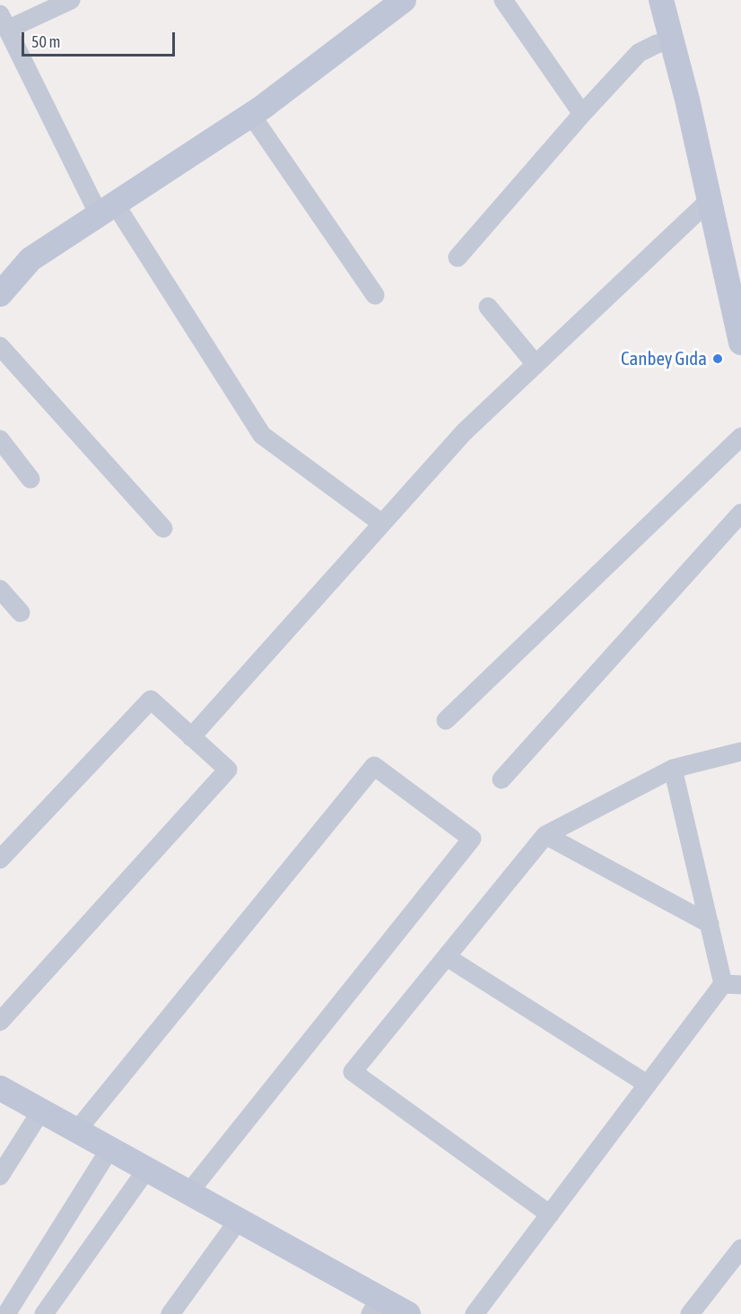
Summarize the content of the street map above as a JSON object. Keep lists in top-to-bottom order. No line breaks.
{"places":["Canbey Gıda"],"scale_bar":"50 m"}
